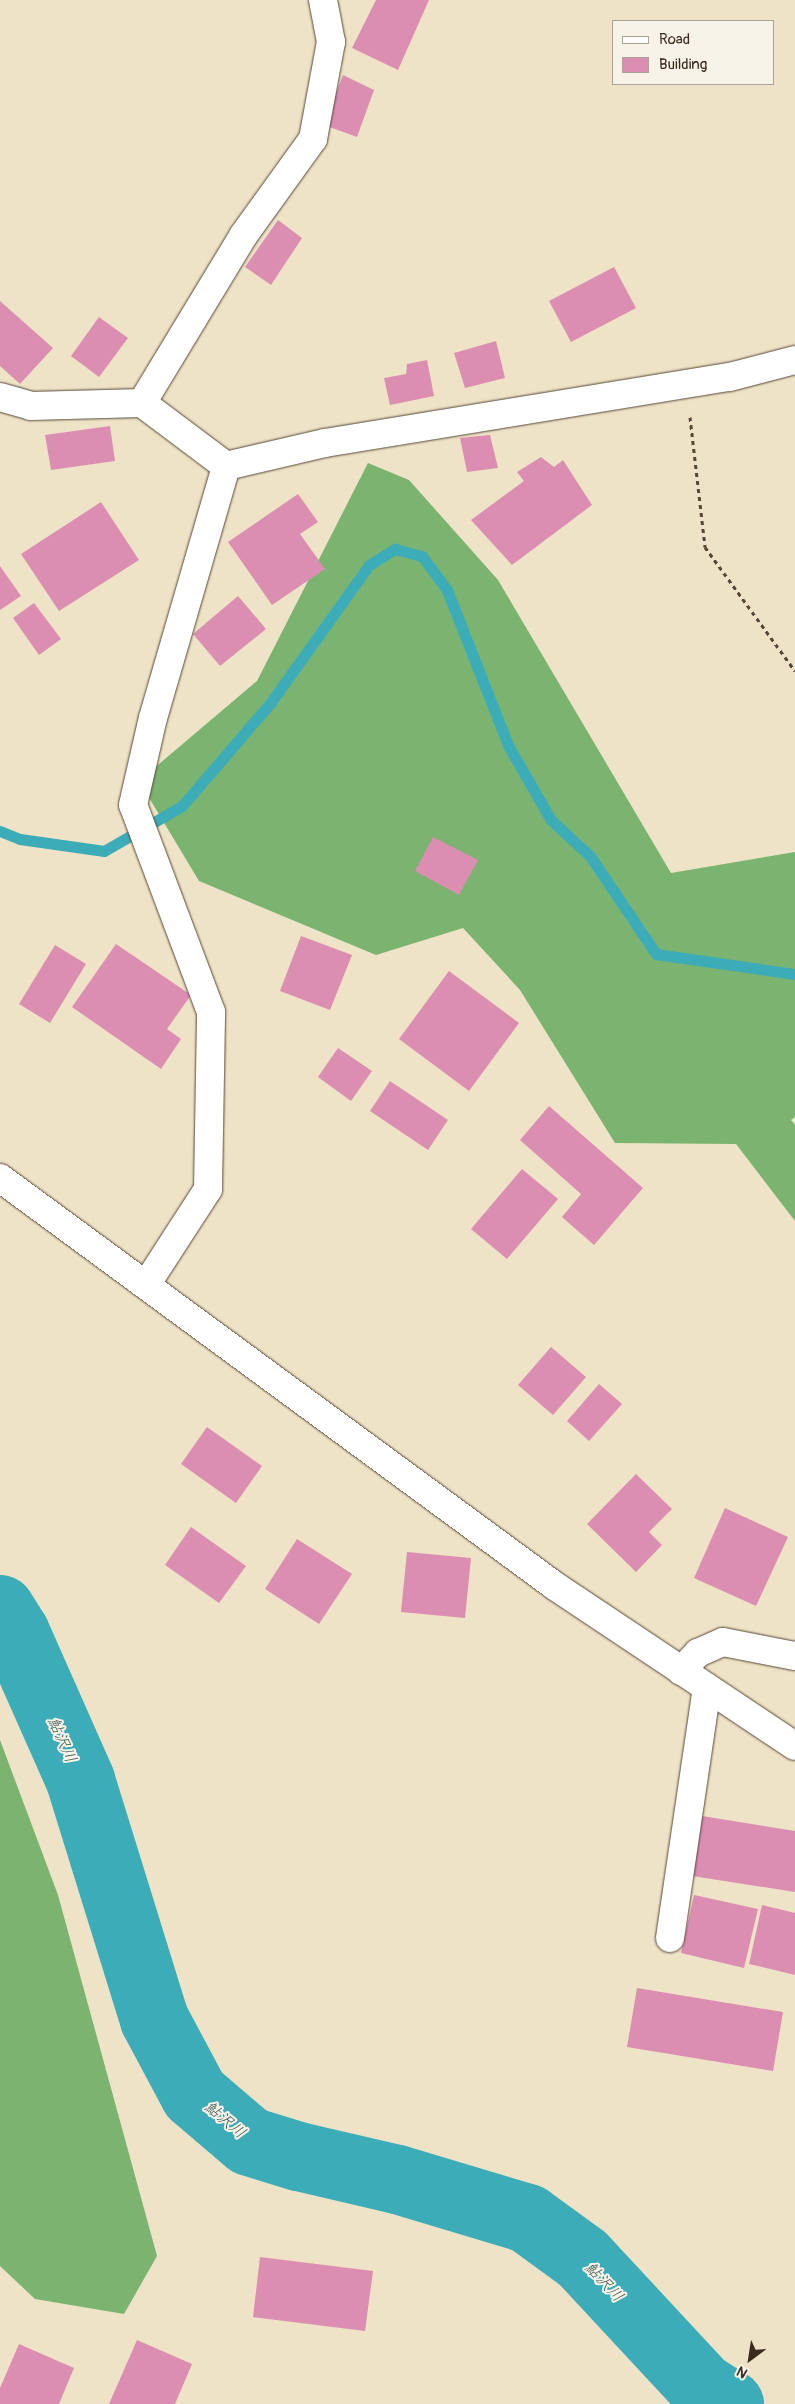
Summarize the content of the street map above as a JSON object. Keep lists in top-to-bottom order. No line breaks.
{"water":["鮎沢川"],"legend":["Road","Building"],"north":"bottom left"}
